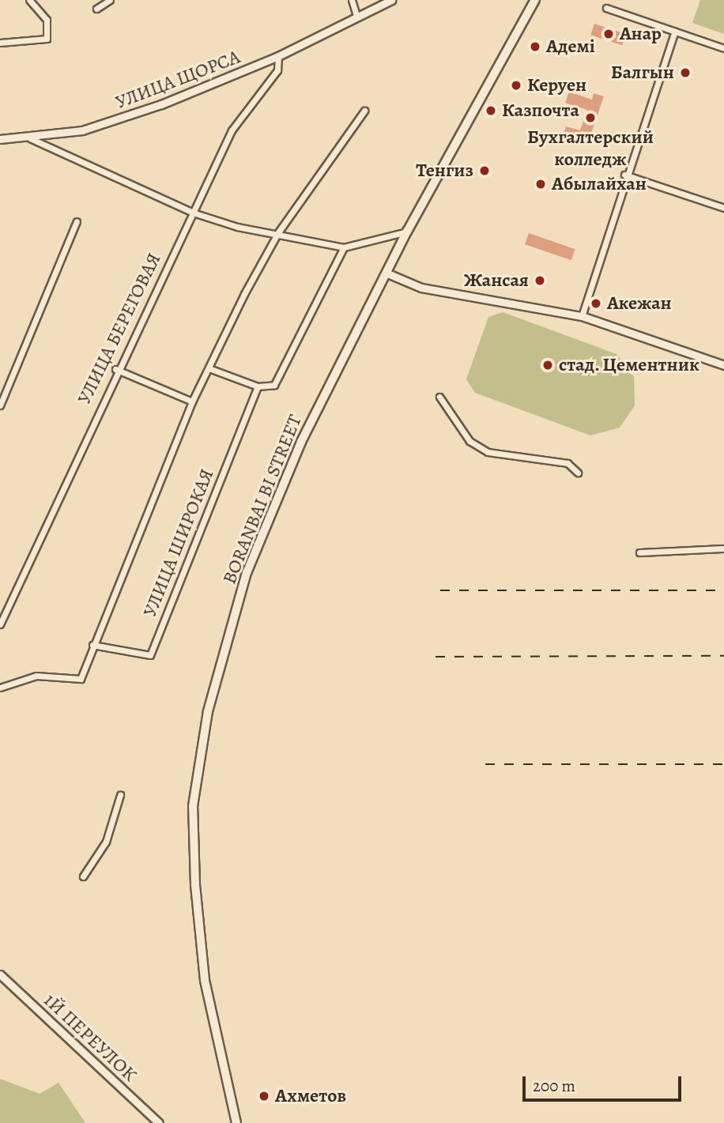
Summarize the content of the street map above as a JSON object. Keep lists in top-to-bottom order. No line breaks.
{"streets":{"main road":["BORANBAI BI STREET"],"street":["УЛИЦА ЩОРСА","УЛИЦА БЕРЕГОВАЯ","УЛИЦА ШИРОКАЯ","1Й ПЕРЕУЛОК"]},"crossings":[["УЛИЦА ЩОРСА","УЛИЦА БЕРЕГОВАЯ"]],"places":["Анар","Адемi","Балгын","Керуен","Казпочта","Бухгалтерский колледж","Тенгиз","Абылайхан","Жансая","Акежан","стад. Цементник","Ахметов"],"scale_bar":"200 m"}
